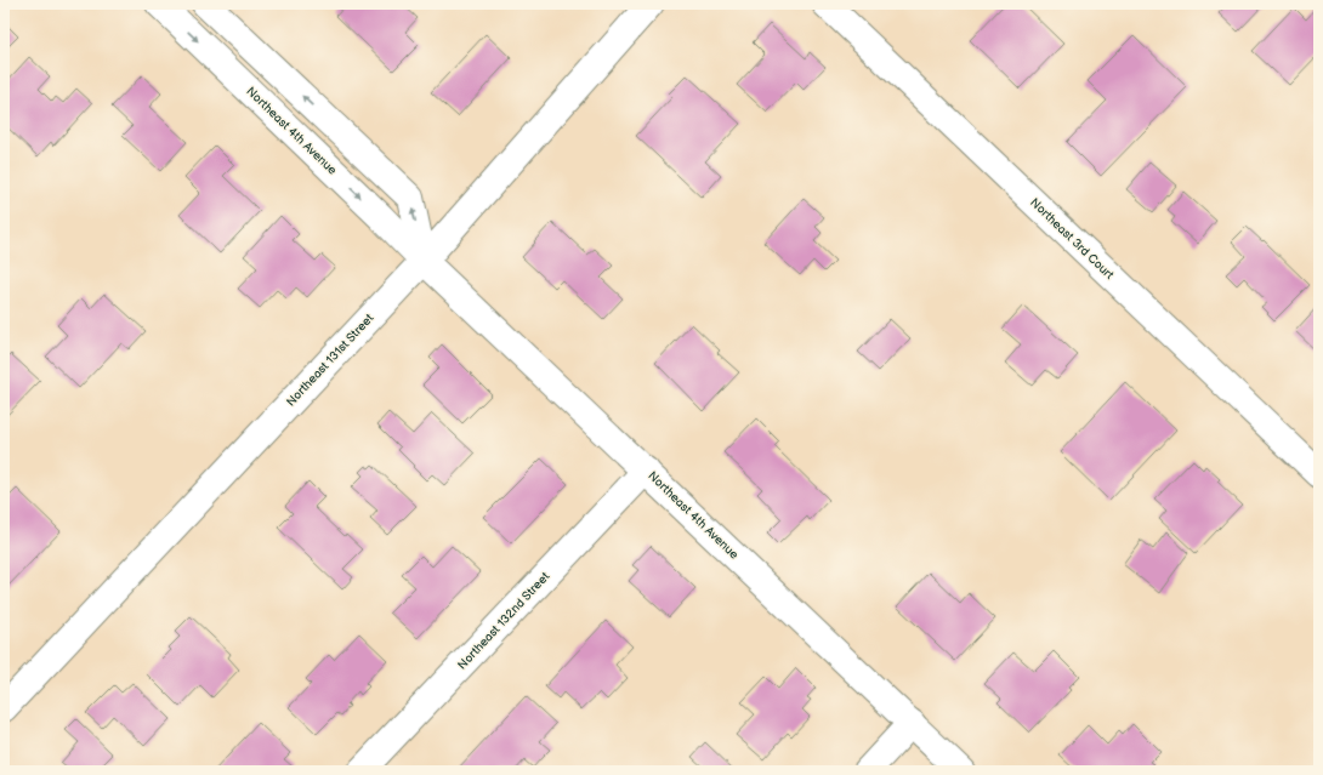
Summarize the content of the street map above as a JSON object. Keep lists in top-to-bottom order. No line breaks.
{"streets":{"street":["Northeast 4th Avenue","Northeast 3rd Court","Northeast 131st Street","Northeast 132nd Street"]},"crossings":[["Northeast 4th Avenue","Northeast 131st Street"],["Northeast 4th Avenue","Northeast 132nd Street"]]}
